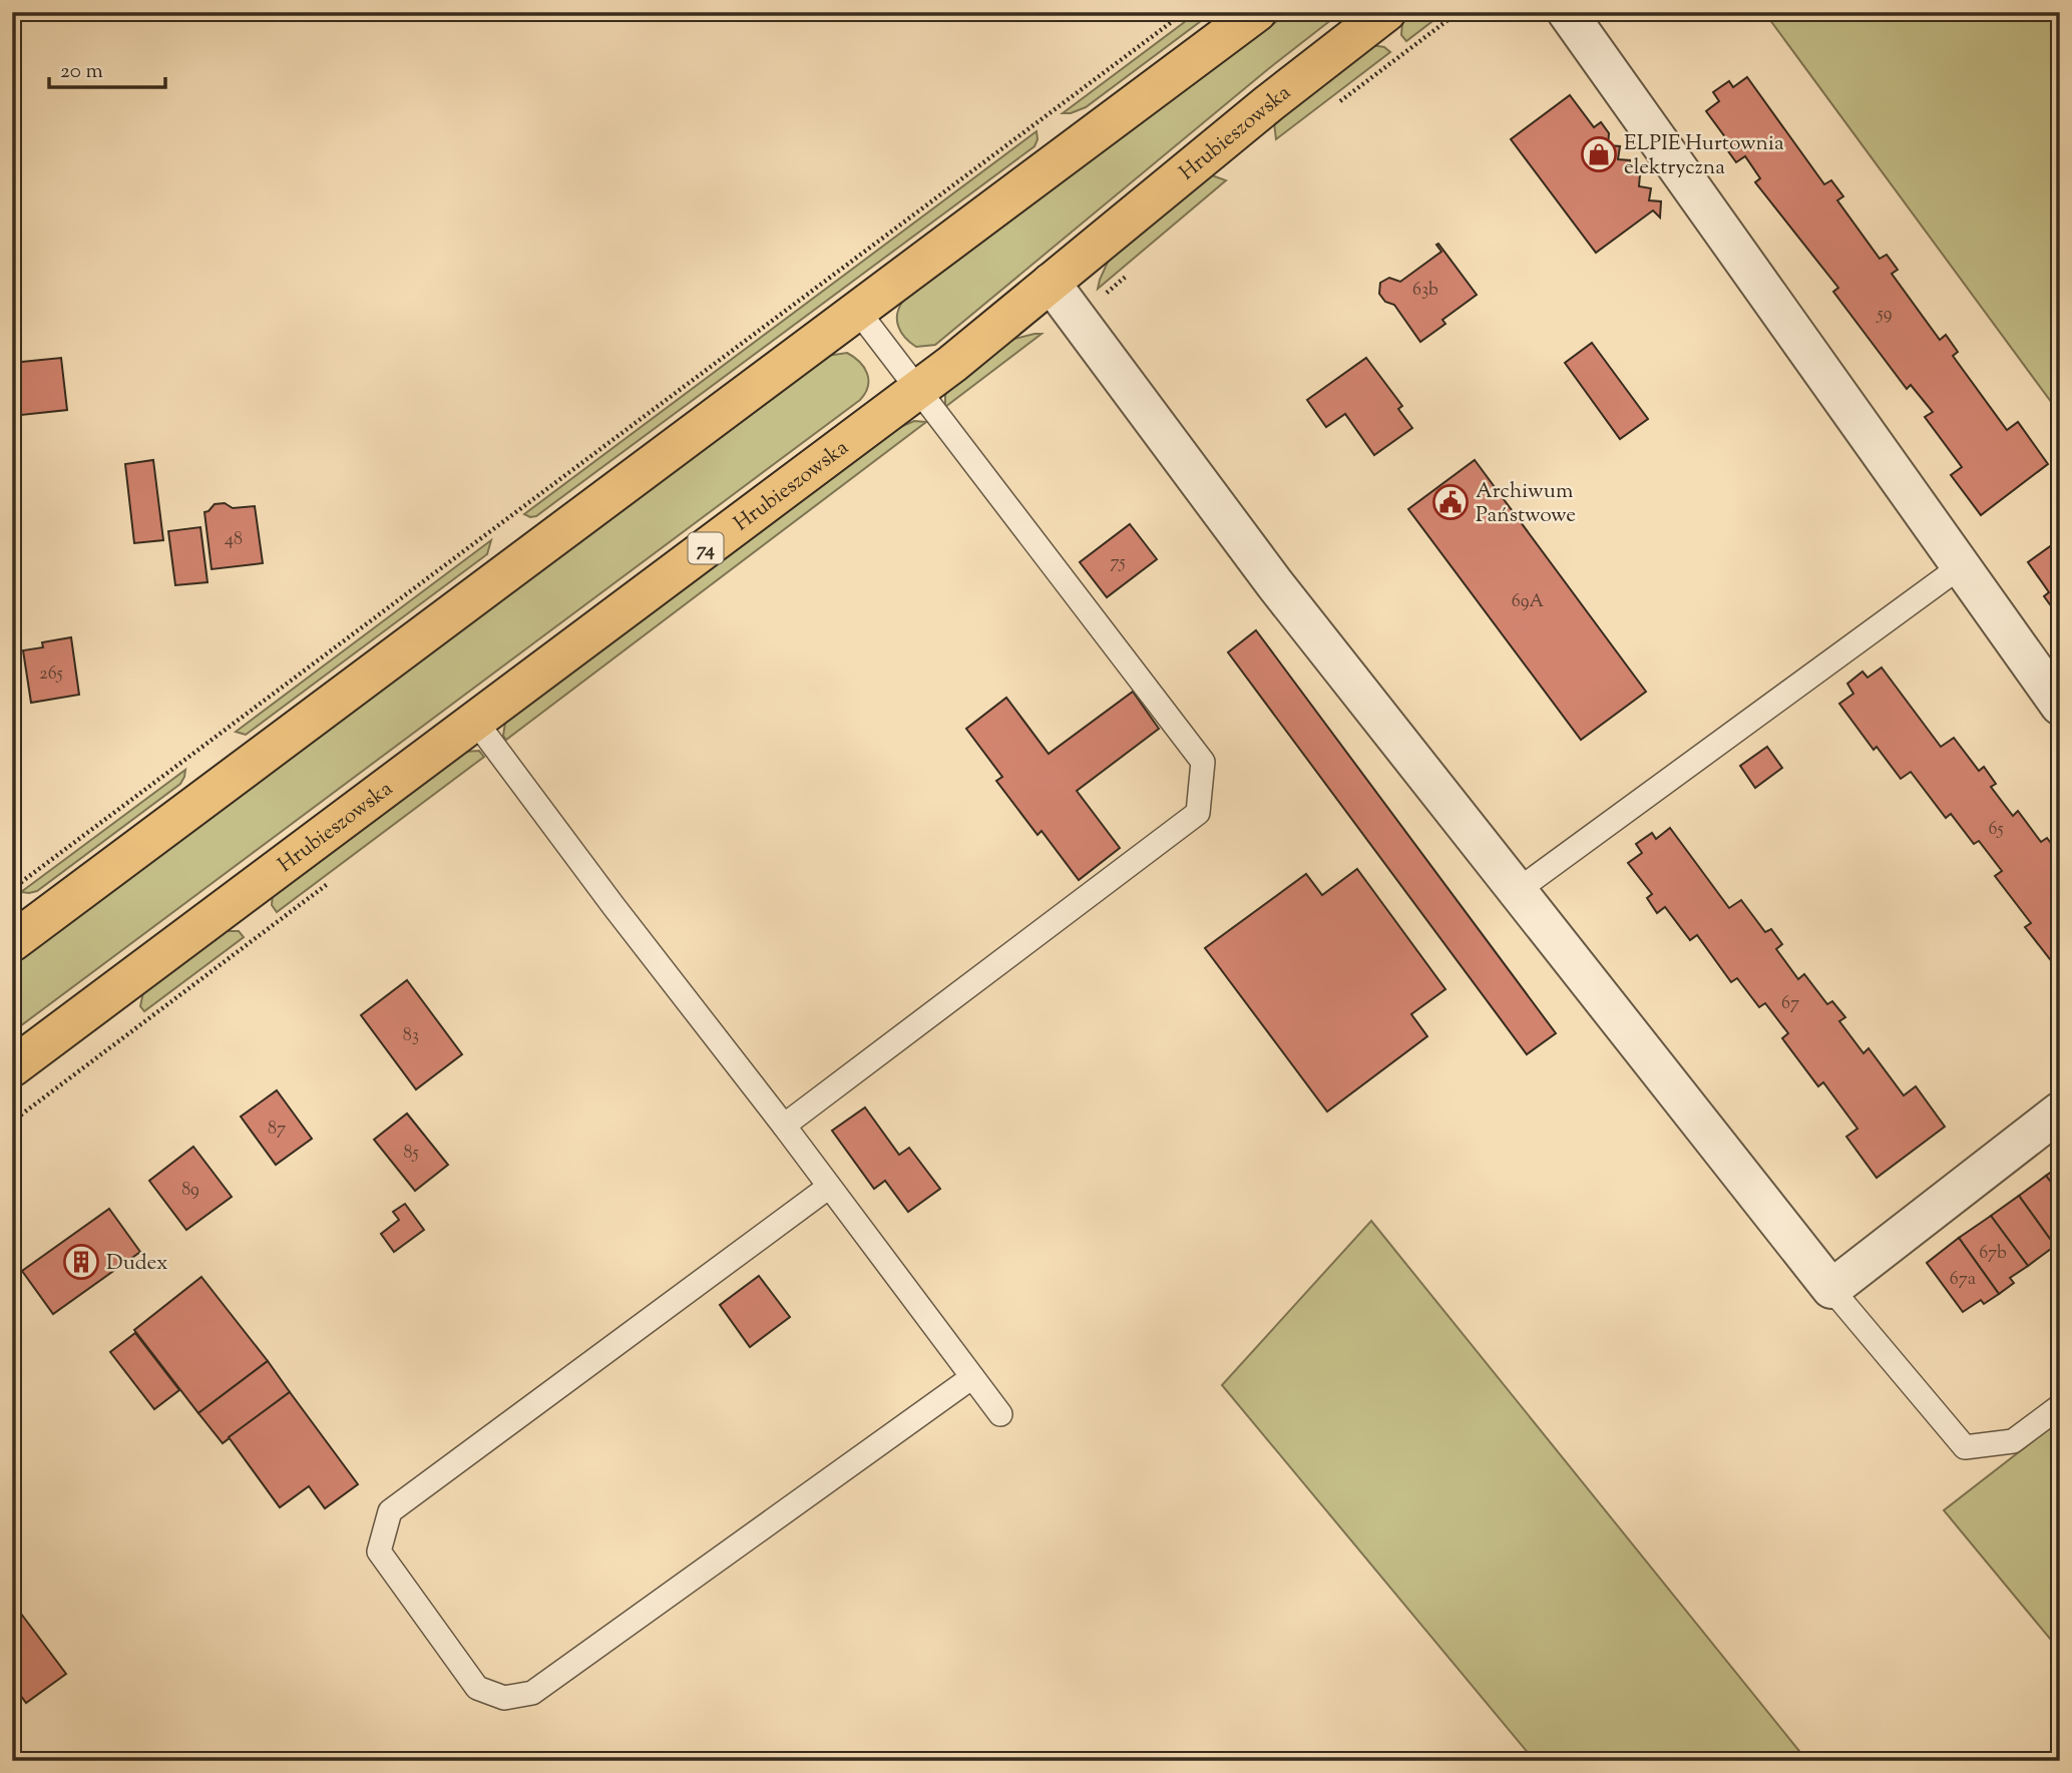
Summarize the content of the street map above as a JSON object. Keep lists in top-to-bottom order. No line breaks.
{"streets":{"main road":["Hrubieszowska","74"]},"places":{"shop":["ELPIE Hurtownia elektryczna"],"public building":["Archiwum Państwowe"],"building":["Dudex"]},"house_numbers":["63b","59","48","75","69A","265","65","67","83","87","85","89","67b","67a"],"scale_bar":"20 m"}
